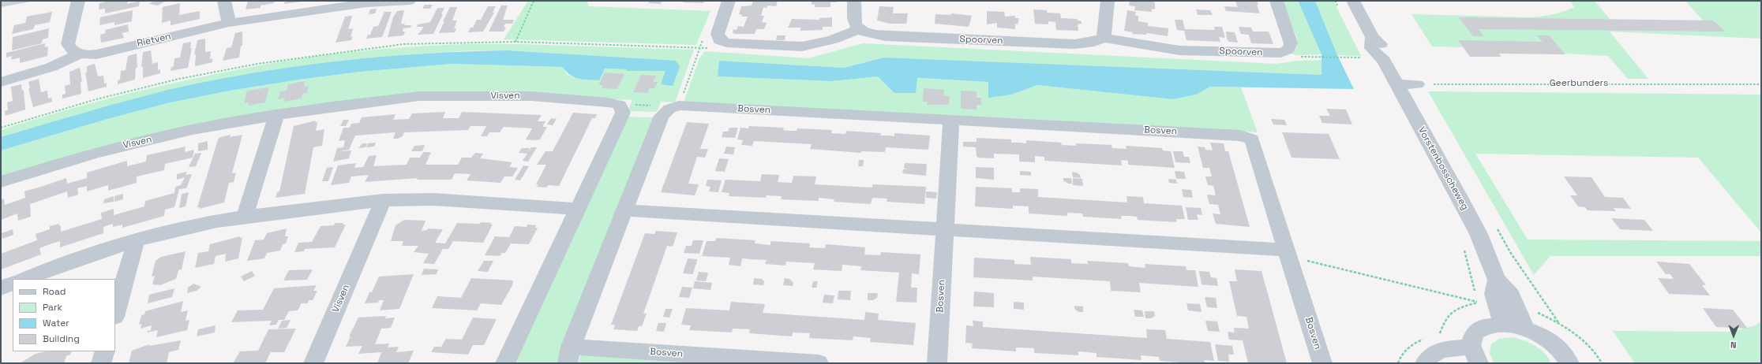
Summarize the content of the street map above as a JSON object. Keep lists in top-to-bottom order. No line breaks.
{"streets":{"street":["Rietven","Spoorven","Visven","Bosven","Vorstenbosscheweg"],"path":["Geerbunders"]},"legend":["Road","Park","Water","Building"],"north":"bottom"}
